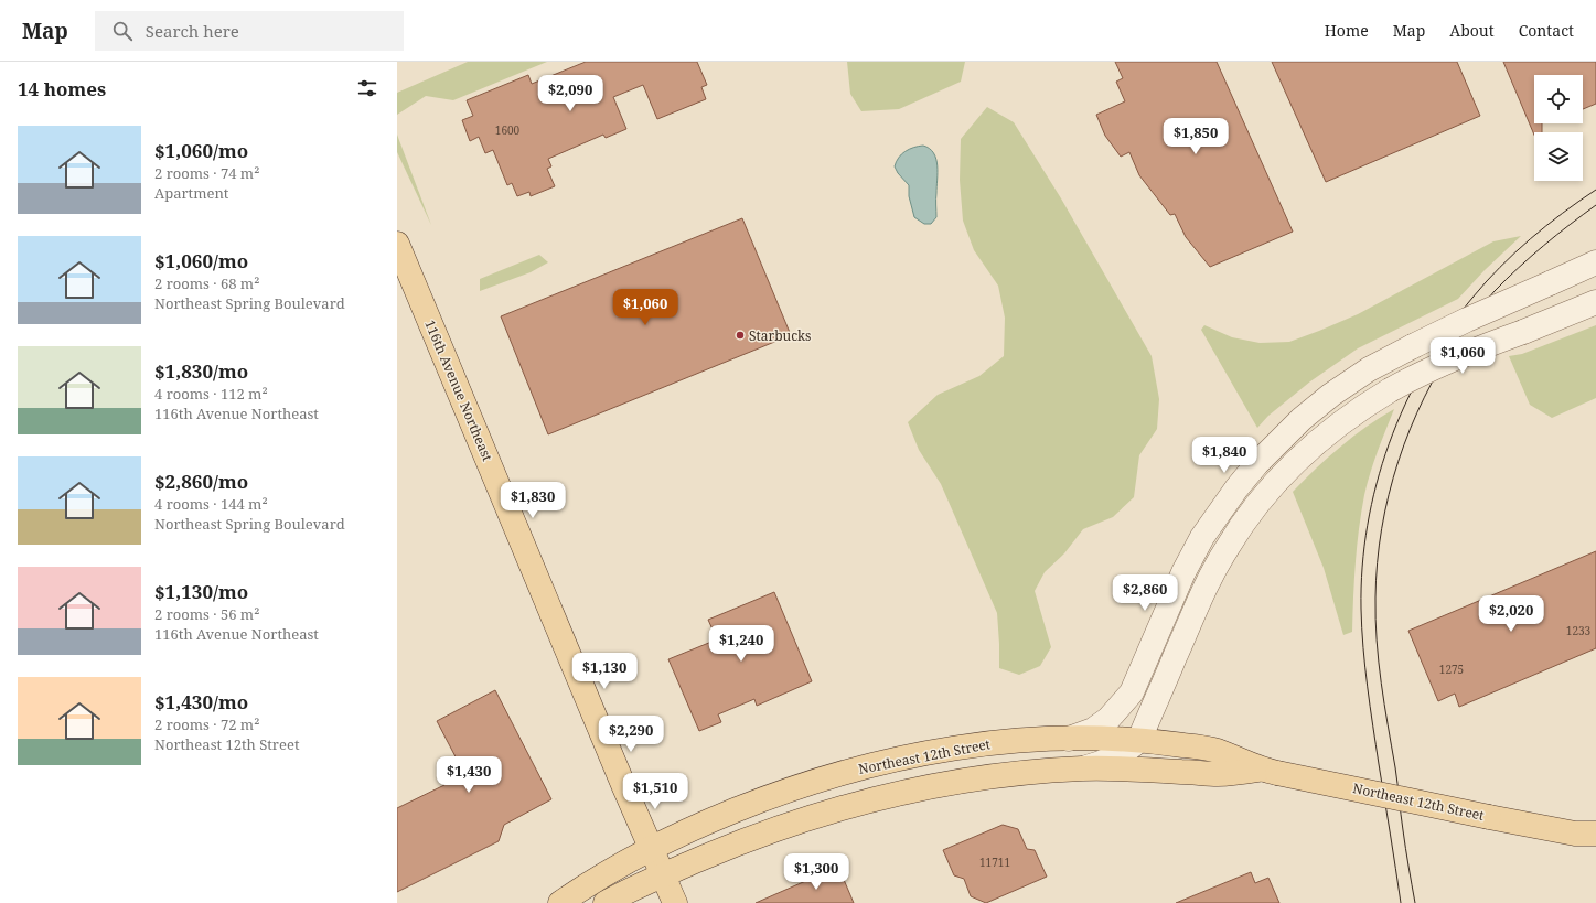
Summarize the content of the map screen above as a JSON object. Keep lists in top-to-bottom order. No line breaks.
{"streets":{"main road":["116th Avenue Northeast","Northeast 12th Street"]},"crossings":[["116th Avenue Northeast","Northeast 12th Street"]],"places":["Starbucks"],"house_numbers":["1600","1233","1275","11711"],"page":{"header":"Map","search":"Search here","nav":["Home","Map","About","Contact"],"heading":"14 homes","price":["$2,090","$1,850","$1,060","$1,060","$1,840","$1,830","$2,860","$2,020","$1,240","$1,130","$2,290","$1,430","$1,510","$1,300"],"list":[{"name":"$1,060/mo","note":"2 rooms · 74 m² · Apartment"},{"name":"$1,060/mo","note":"2 rooms · 68 m² · Northeast Spring Boulevard"},{"name":"$1,830/mo","note":"4 rooms · 112 m² · 116th Avenue Northeast"},{"name":"$2,860/mo","note":"4 rooms · 144 m² · Northeast Spring Boulevard"},{"name":"$1,130/mo","note":"2 rooms · 56 m² · 116th Avenue Northeast"},{"name":"$1,430/mo","note":"2 rooms · 72 m² · Northeast 12th Street"}]}}
